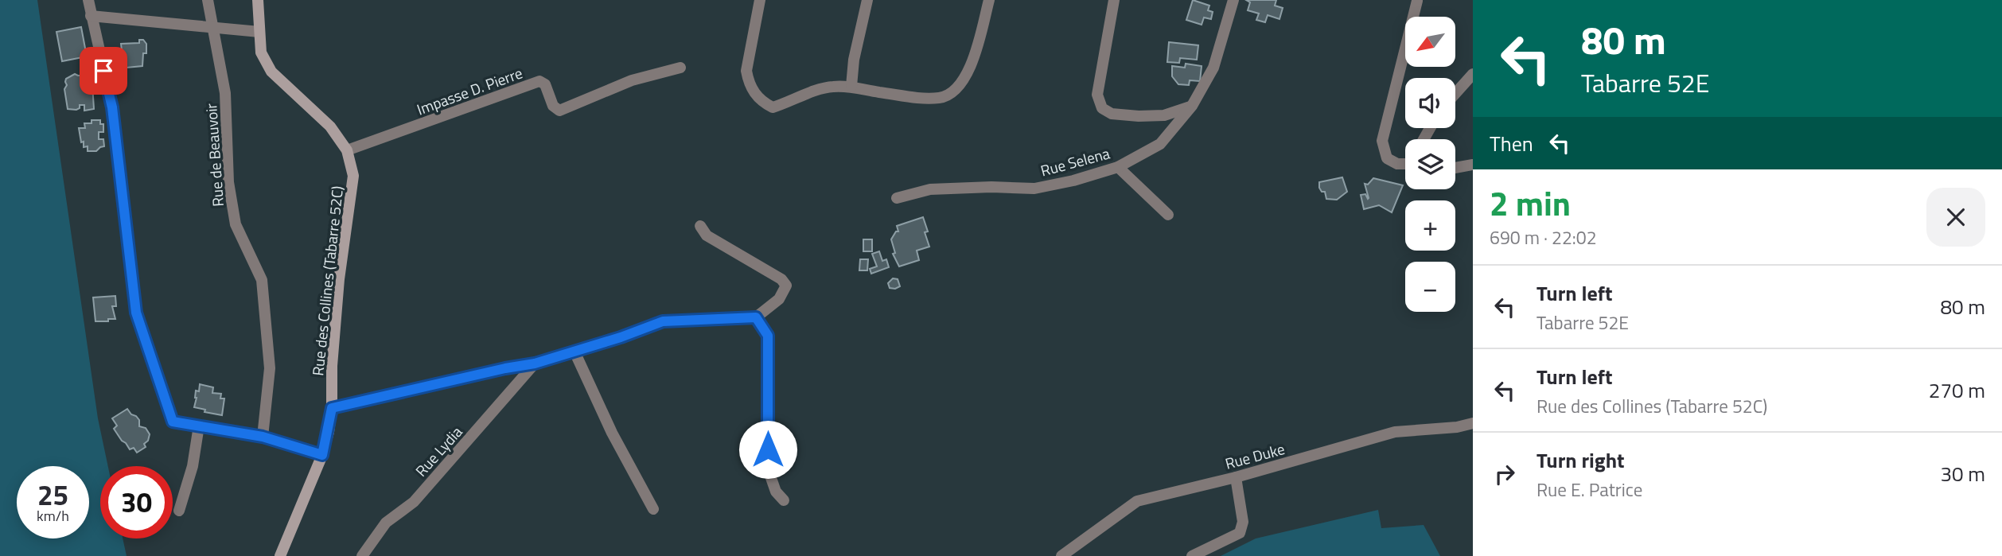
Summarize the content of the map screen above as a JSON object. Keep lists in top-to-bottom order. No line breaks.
{"streets":{"street":["Impasse D. Pierre","Rue de Beauvoir","Rue Selena","Rue des Collines (Tabarre 52C)","Rue Lydia","Rue Duke"]},"crossings":[["Impasse D. Pierre","Rue des Collines (Tabarre 52C)"]],"north":"bottom left","page":{"turn":["80 m","Tabarre 52E"],"map_buttons":["+","−"],"then":"Then","heading":["2 min","690 m · 22:02"],"list":[{"name":"Turn left","note":"Tabarre 52E","value":"80 m"},{"name":"Turn left","note":"Rue des Collines (Tabarre 52C)","value":"270 m"},{"name":"Turn right","note":"Rue E. Patrice","value":"30 m"}],"speed":"25 km/h","limit":"30"}}
